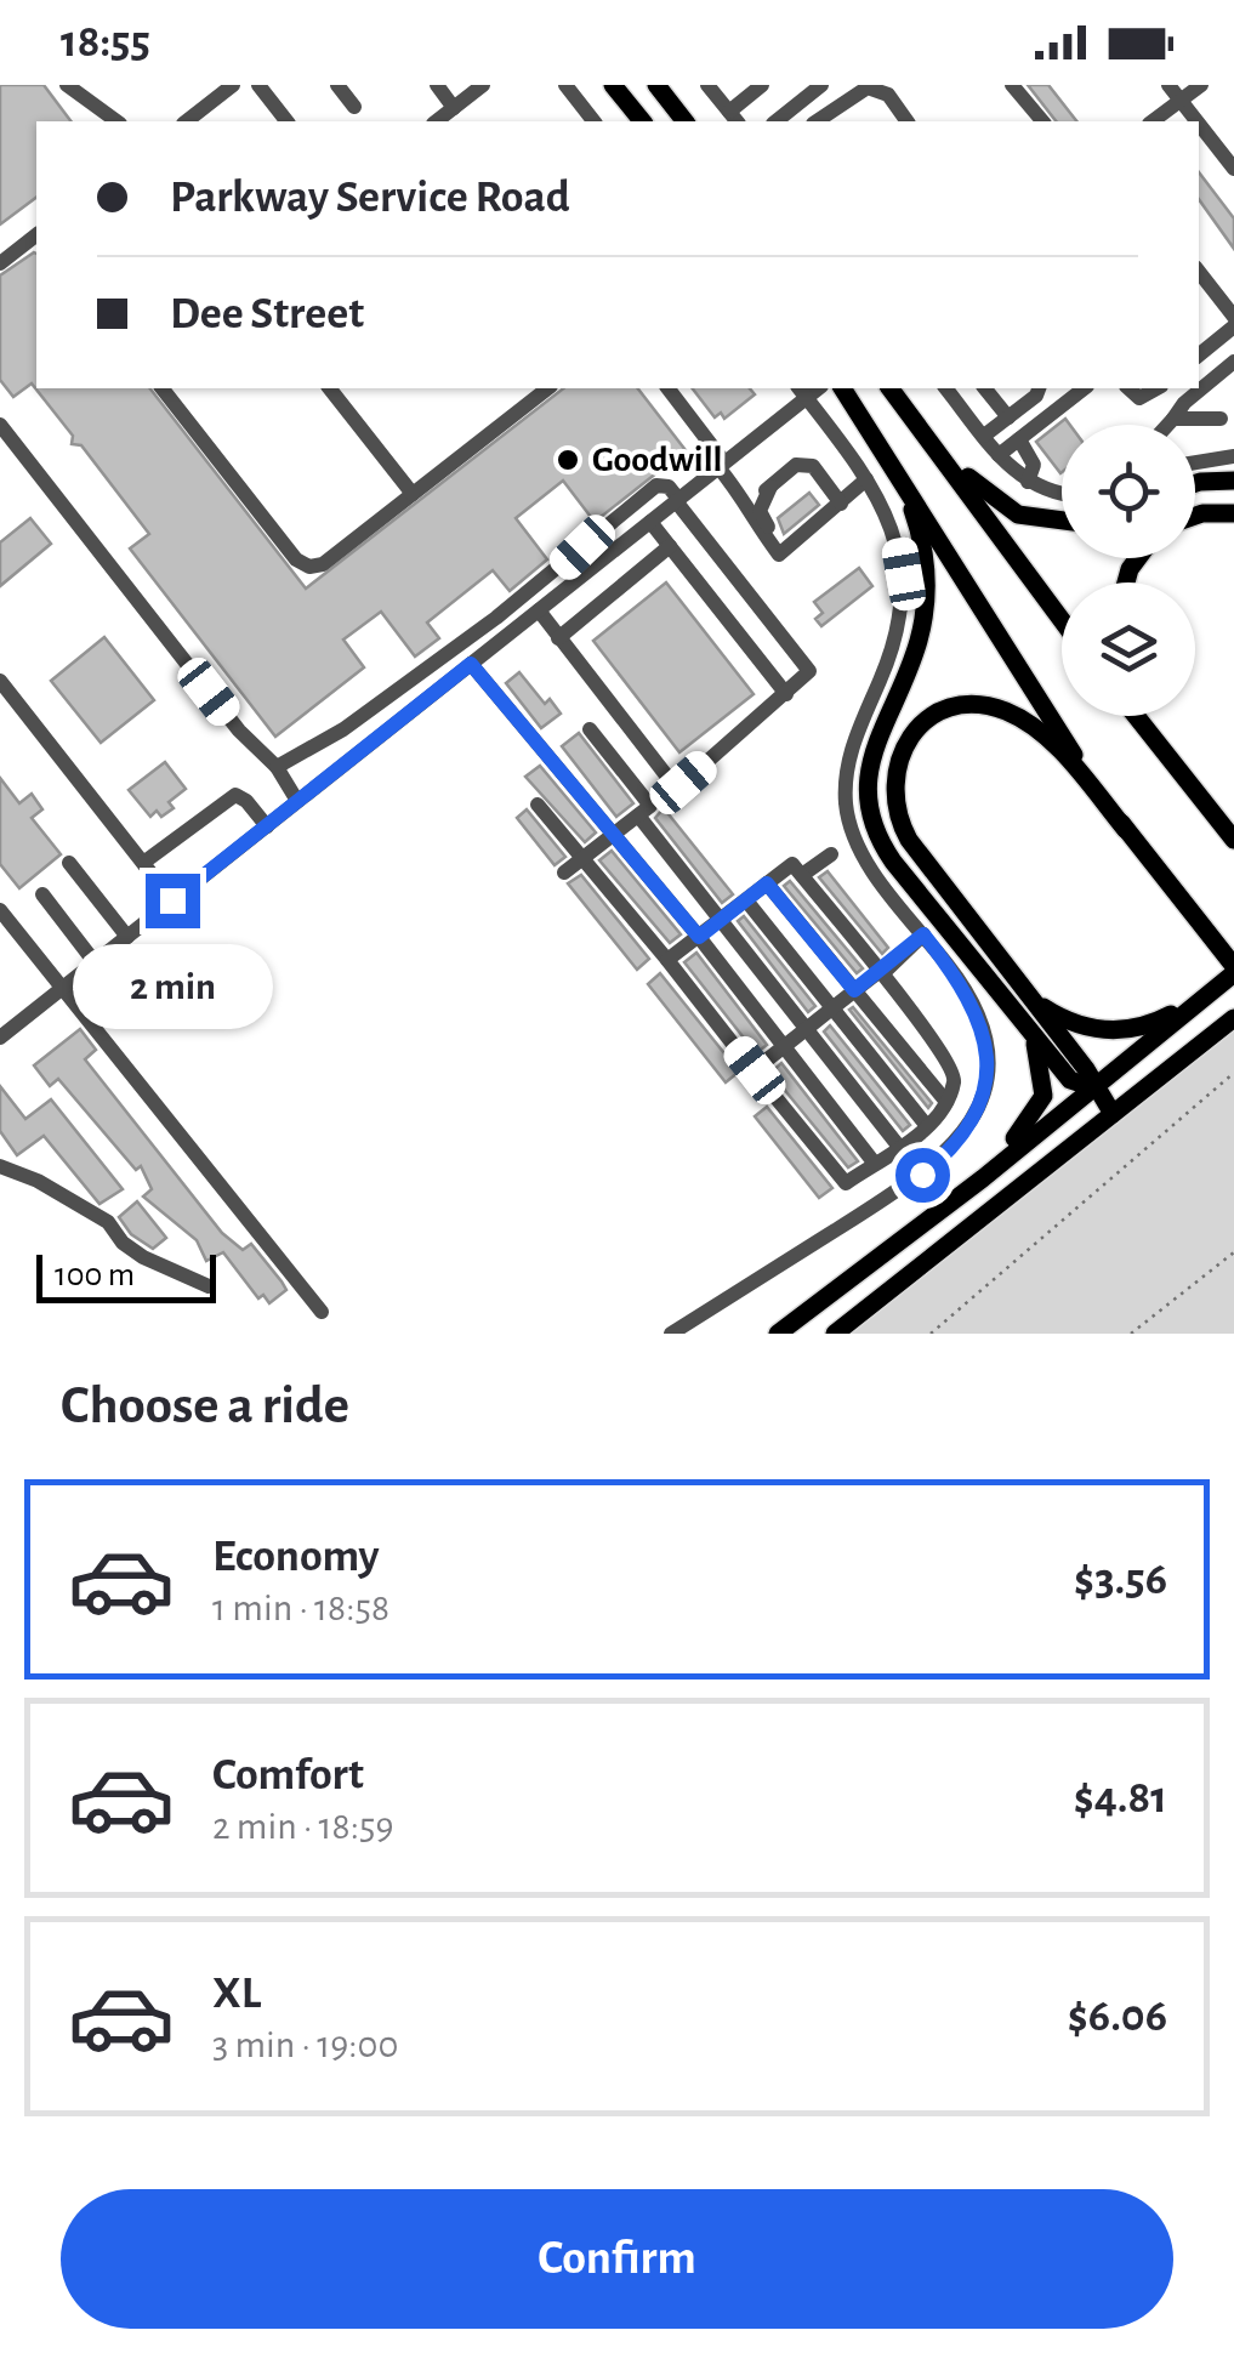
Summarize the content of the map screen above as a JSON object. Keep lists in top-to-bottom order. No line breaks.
{"places":["Goodwill"],"scale_bar":"100 m","page":{"status":"18:55","banner":["Parkway Service Road","Dee Street"],"bubble":"2 min","scale":"100 m","heading":"Choose a ride","list":[{"name":"Economy","note":"1 min · 18:58","value":"$3.56"},{"name":"Comfort","note":"2 min · 18:59","value":"$4.81"},{"name":"XL","note":"3 min · 19:00","value":"$6.06"}],"buttons":"Confirm"}}
